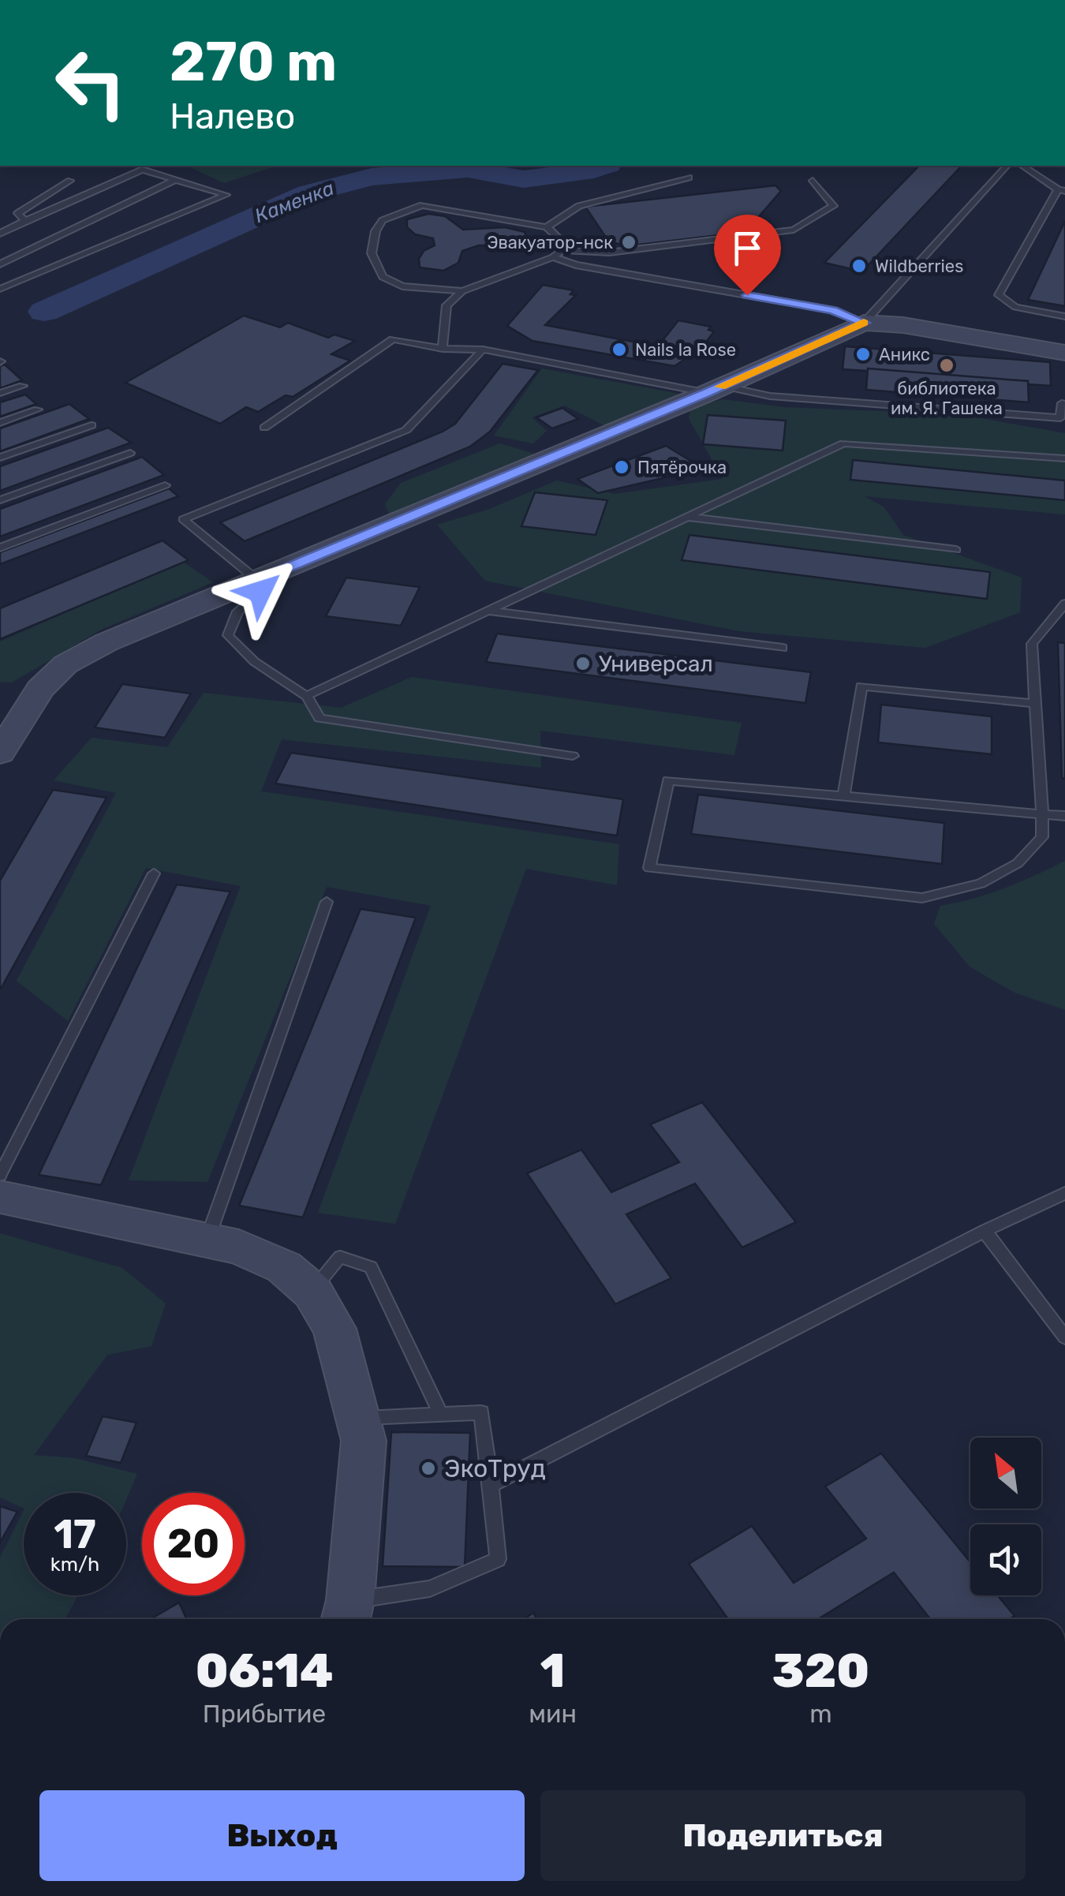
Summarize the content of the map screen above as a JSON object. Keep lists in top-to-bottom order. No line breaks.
{"water":["Каменка"],"places":["Эвакуатор-нск","Wildberries","Nails la Rose","Аникс","библиотека им. Я. Гашека","Пятёрочка","Универсал","ЭкоТруд"],"north":"top left","page":{"turn":["270 m","Налево"],"speed":"17 km/h","limit":"20","eta":["06:14","Прибытие","1","мин","320","m"],"buttons":["Выход","Поделиться"]}}
